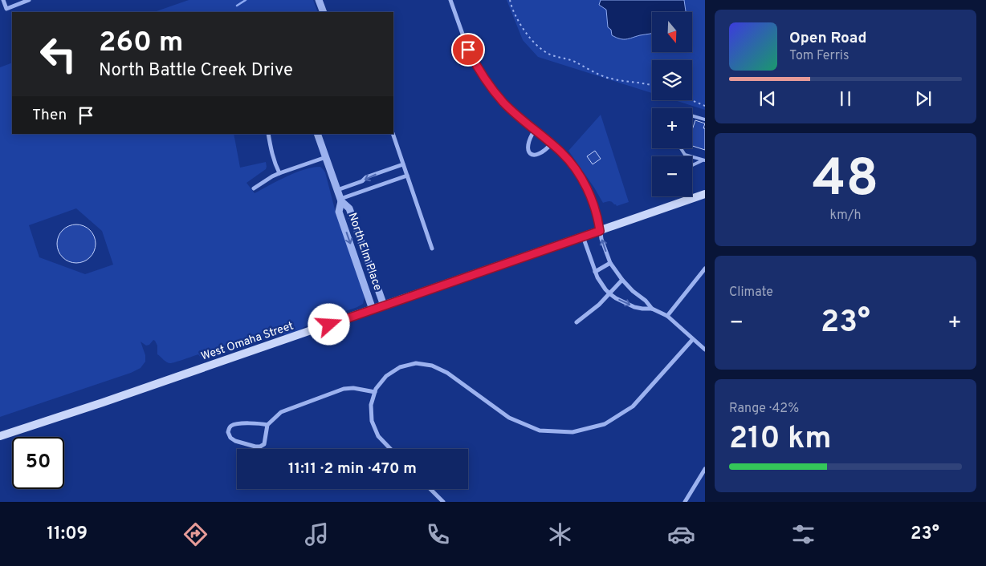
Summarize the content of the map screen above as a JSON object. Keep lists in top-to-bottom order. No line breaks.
{"streets":{"main road":["West Omaha Street"],"street":["North Elm Place"]},"crossings":[["North Elm Place","West Omaha Street"]],"north":"bottom","page":{"map_buttons":["+","−"],"turn":["260 m","North Battle Creek Drive"],"song":["Open Road","Tom Ferris"],"then":"Then","tile":[["48","km/h"],"Climate",["Range · 42%","210 km"]],"heat":["−","23°","+"],"limit":"50","trip":"11:11 · 2 min · 470 m","tabs":["11:09","23°"]}}
